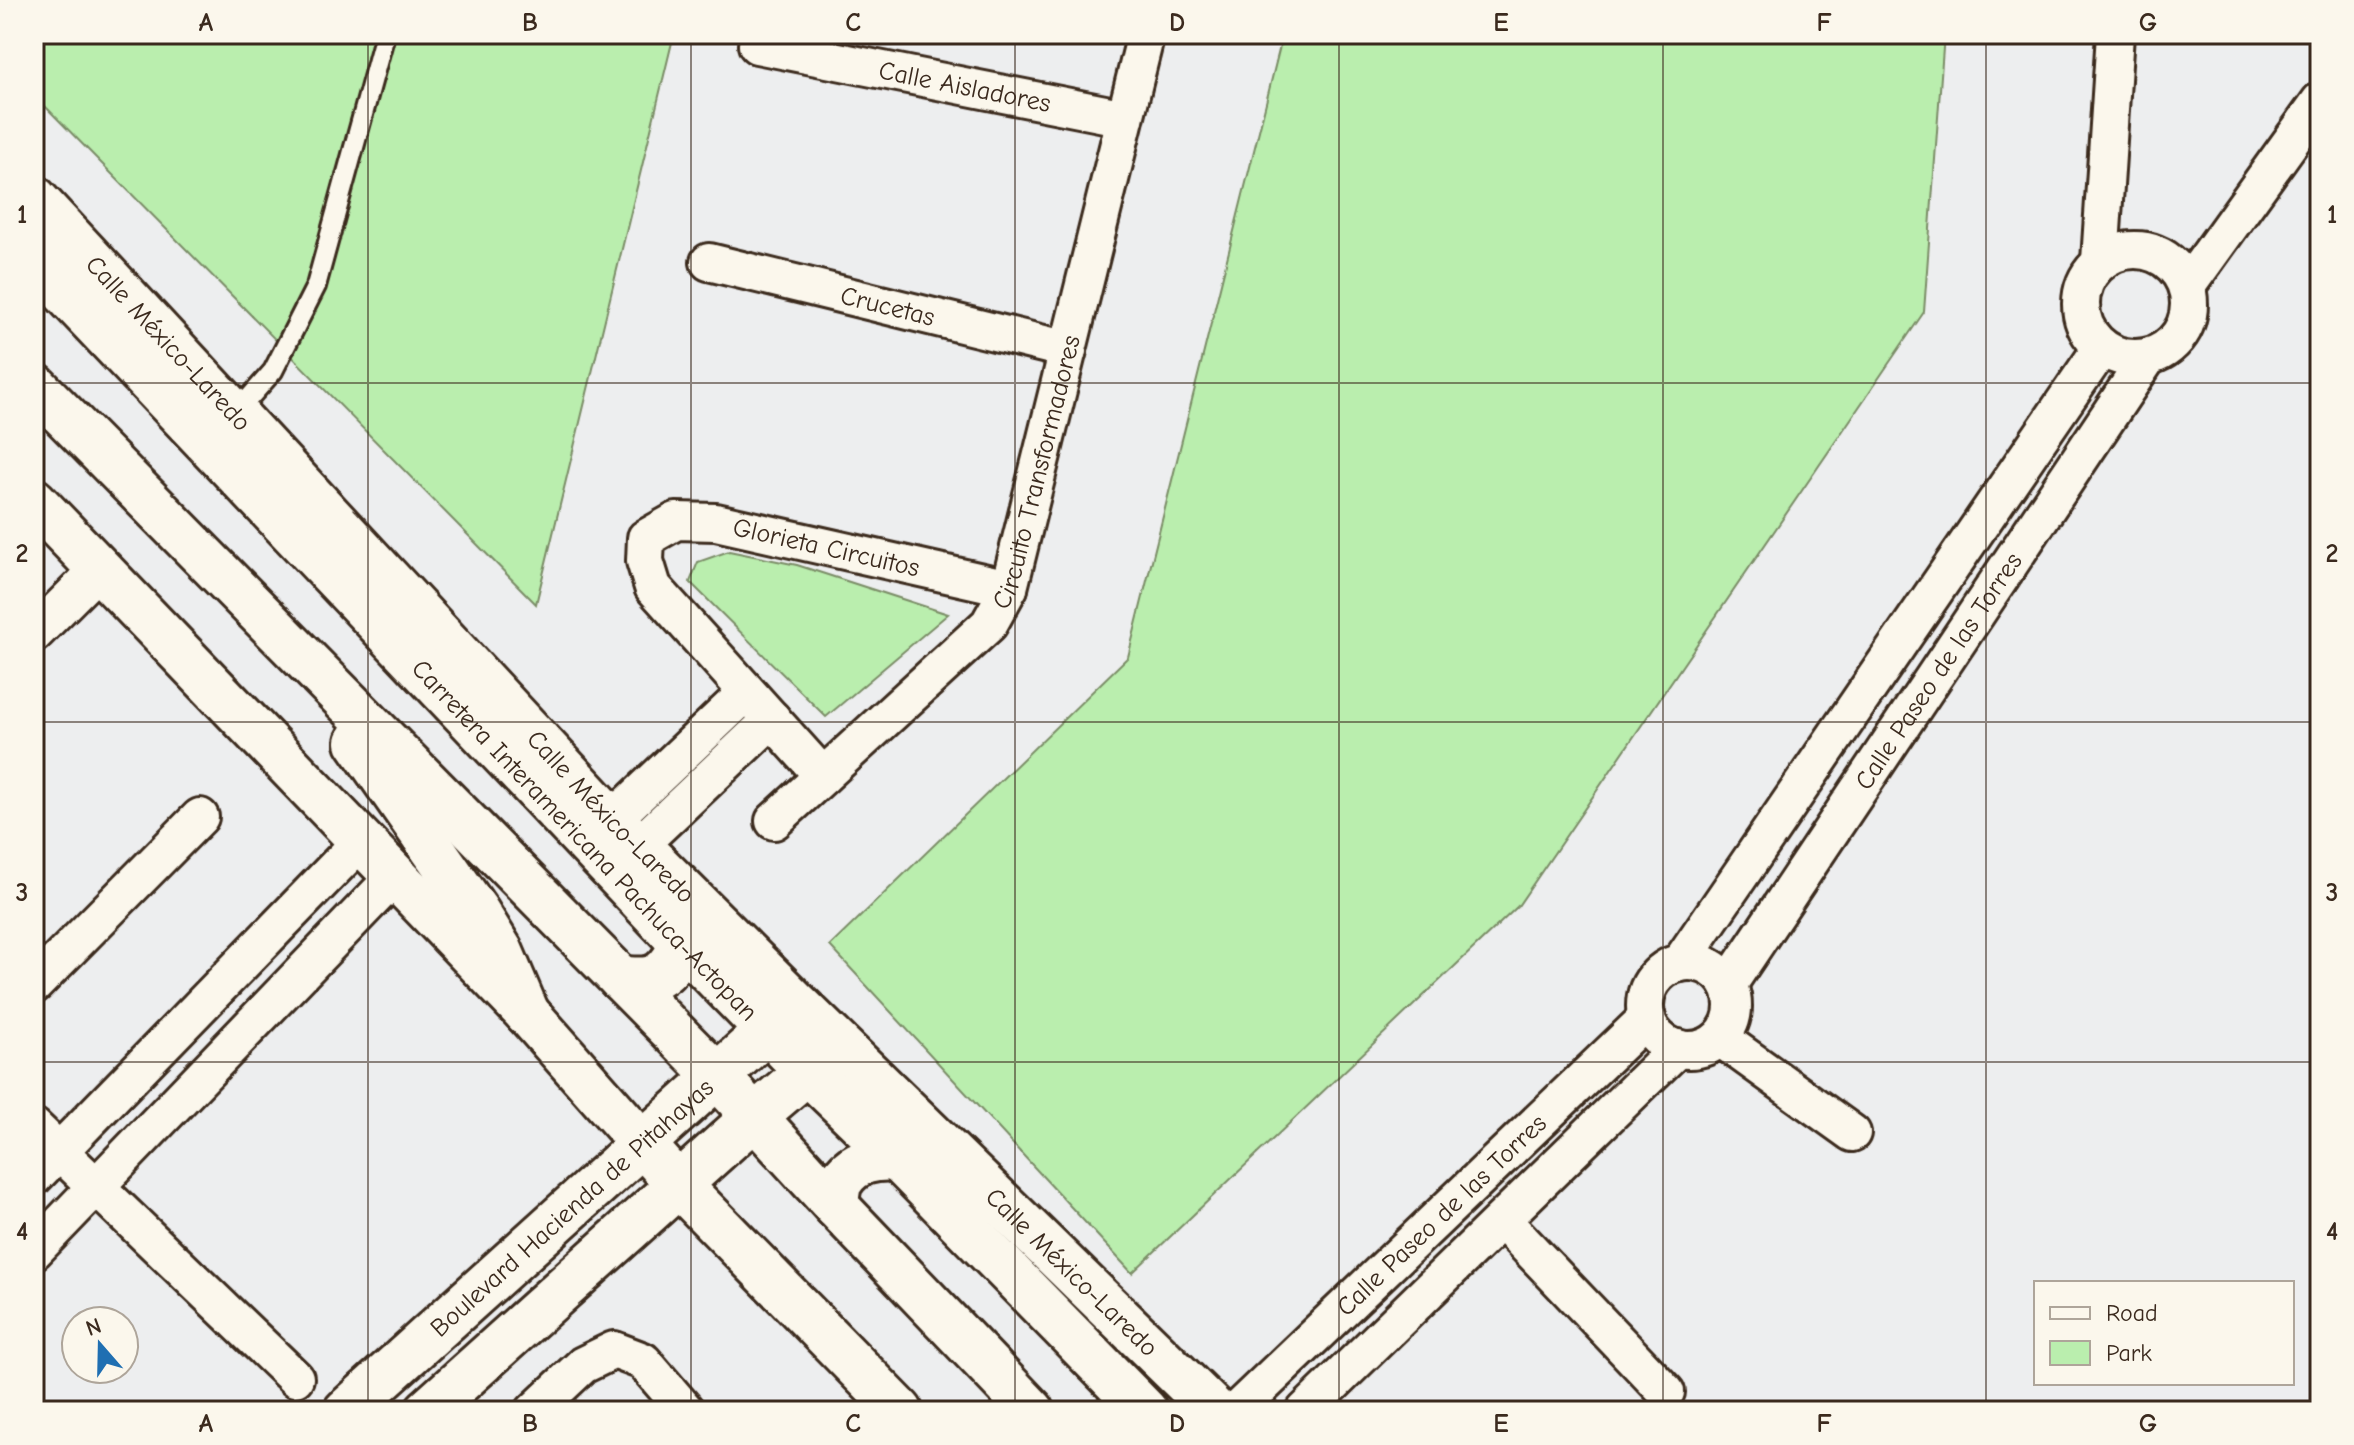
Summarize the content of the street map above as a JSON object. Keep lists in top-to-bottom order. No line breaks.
{"streets":{"street":["Calle Aisladores","Crucetas","Calle México-Laredo","Circuito Transformadores","Glorieta Circuitos","Calle Paseo de las Torres","Carretera Interamericana Pachuca-Actopan","Boulevard Hacienda de Pitahayas"]},"crossings":[["Calle Aisladores","Circuito Transformadores"],["Crucetas","Circuito Transformadores"],["Calle México-Laredo","Carretera Interamericana Pachuca-Actopan"],["Circuito Transformadores","Glorieta Circuitos"],["Carretera Interamericana Pachuca-Actopan","Boulevard Hacienda de Pitahayas"]],"legend":["Road","Park"],"north":"top","grid":{"columns":["A","B","C","D","E","F","G"],"rows":["1","2","3","4"]}}
